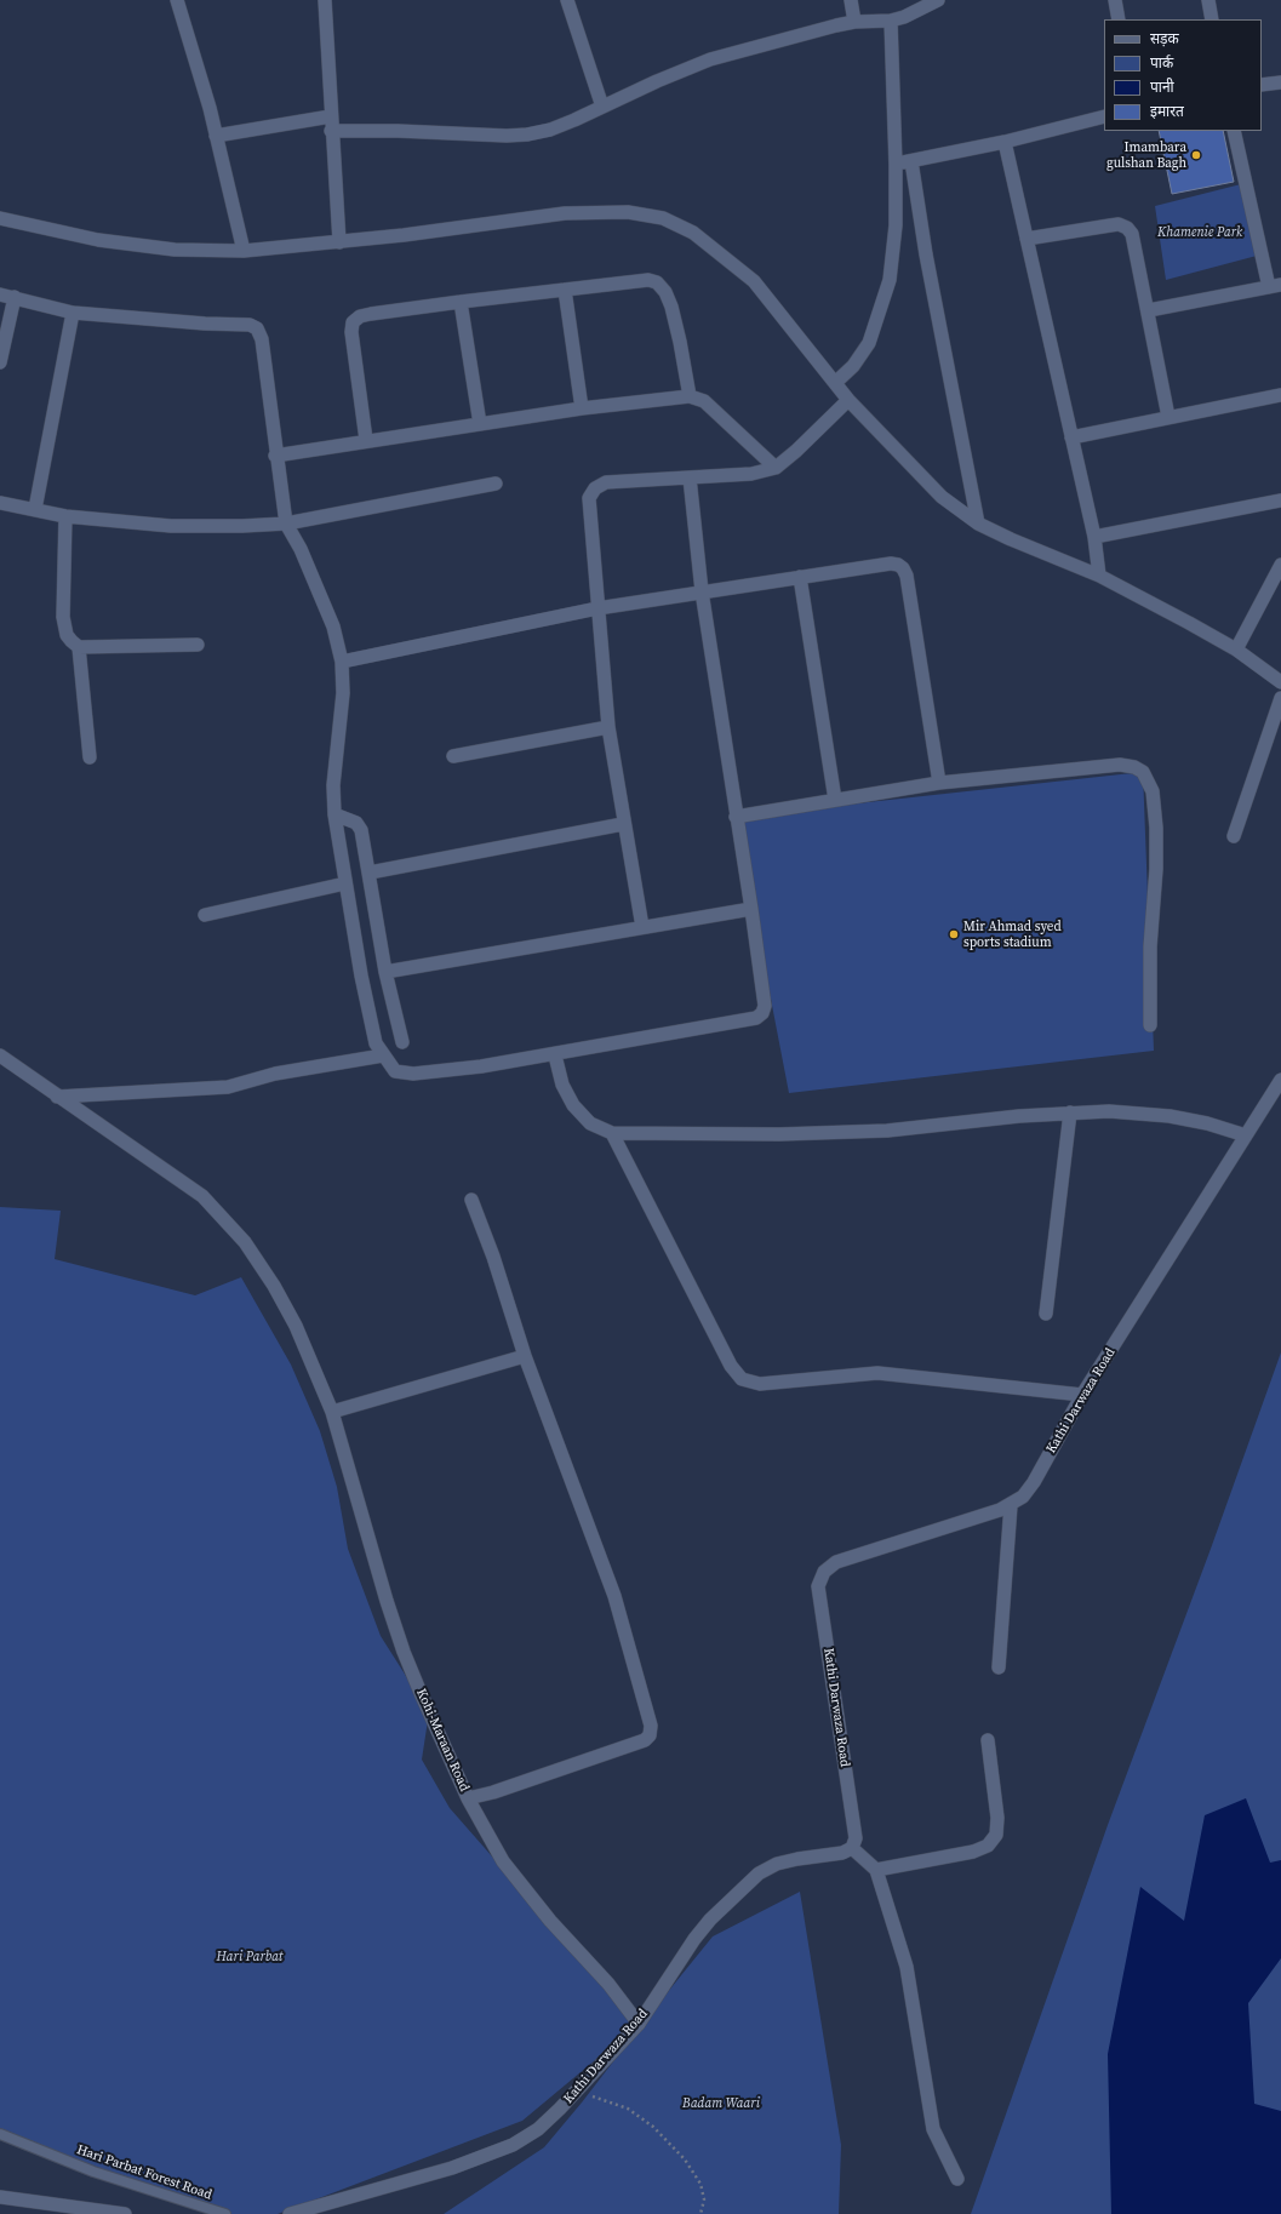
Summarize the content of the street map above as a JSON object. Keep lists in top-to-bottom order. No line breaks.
{"streets":{"street":["Kathi Darwaza Road","Kohi-Maraan Road"],"lane":["Hari Parbat Forest Road"]},"crossings":[["Kathi Darwaza Road","Kohi-Maraan Road"]],"parks":["Khamenie Park","Hari Parbat","Badam Waari"],"places":["Imambara gulshan Bagh","Mir Ahmad syed sports stadium"],"legend":["सड़क","पार्क","पानी","इमारत"]}
